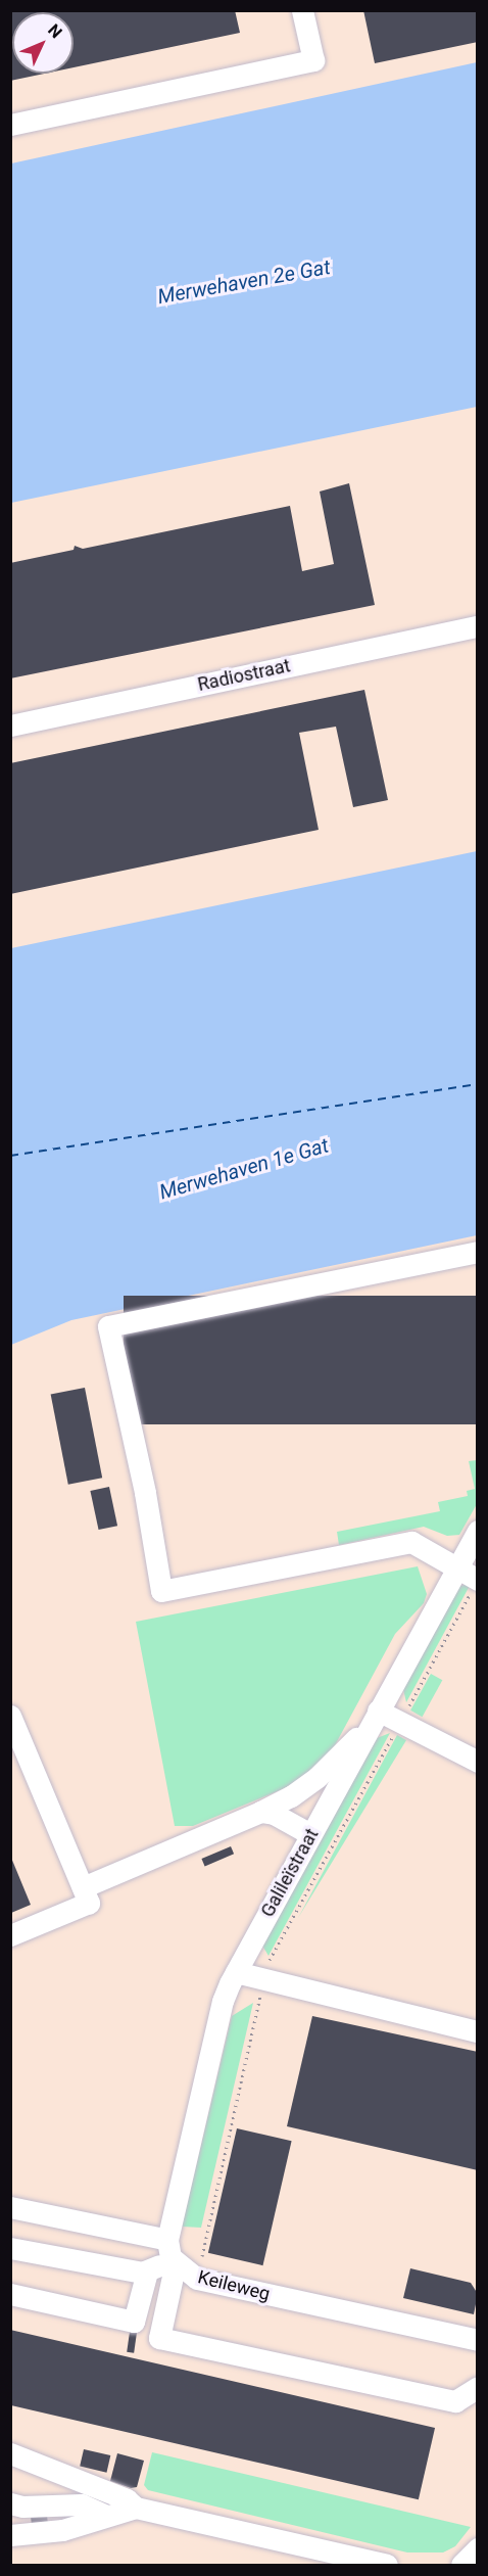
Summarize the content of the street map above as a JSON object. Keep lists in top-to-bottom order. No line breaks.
{"streets":{"street":["Radiostraat","Galileïstraat","Keileweg"]},"crossings":[["Galileïstraat","Keileweg"]],"water":["Merwehaven 2e Gat","Merwehaven 1e Gat"],"north":"top right"}
